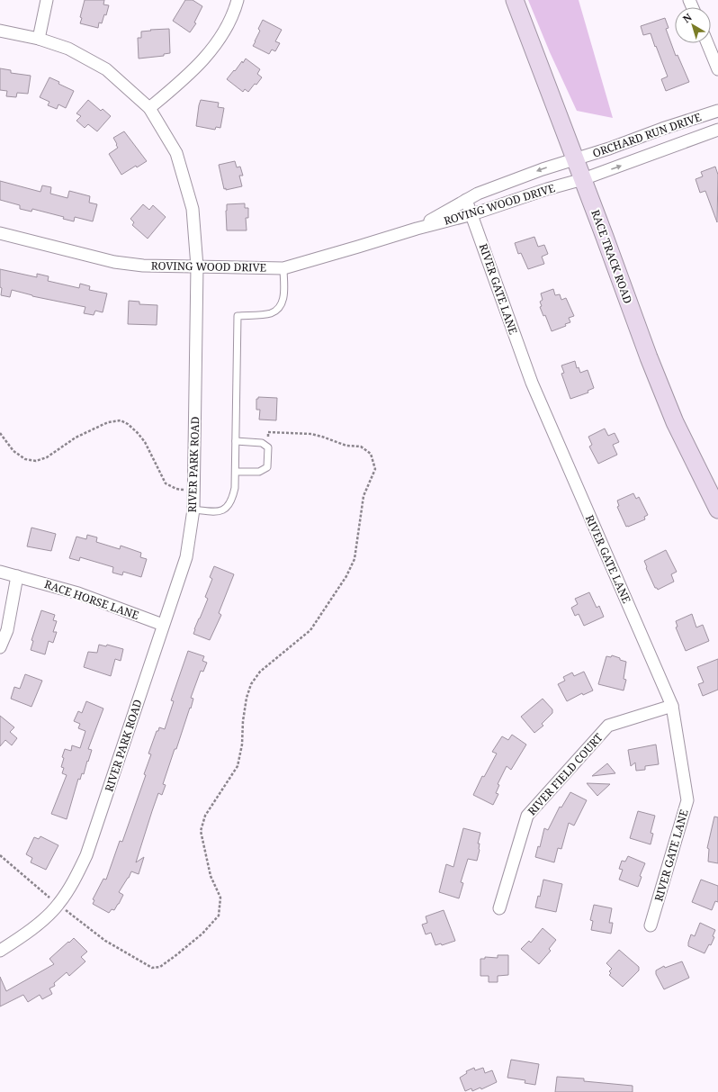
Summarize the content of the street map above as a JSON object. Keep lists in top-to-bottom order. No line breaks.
{"streets":{"street":["ORCHARD RUN DRIVE","ROVING WOOD DRIVE","RACE TRACK ROAD","RIVER GATE LANE","RIVER PARK ROAD","RACE HORSE LANE","RIVER FIELD COURT"]},"crossings":[["ORCHARD RUN DRIVE","ROVING WOOD DRIVE"],["ORCHARD RUN DRIVE","RACE TRACK ROAD"],["ROVING WOOD DRIVE","RACE TRACK ROAD"],["ROVING WOOD DRIVE","RIVER GATE LANE"],["ROVING WOOD DRIVE","RIVER PARK ROAD"],["RIVER GATE LANE","RIVER FIELD COURT"],["RIVER PARK ROAD","RACE HORSE LANE"]],"north":"top left"}
